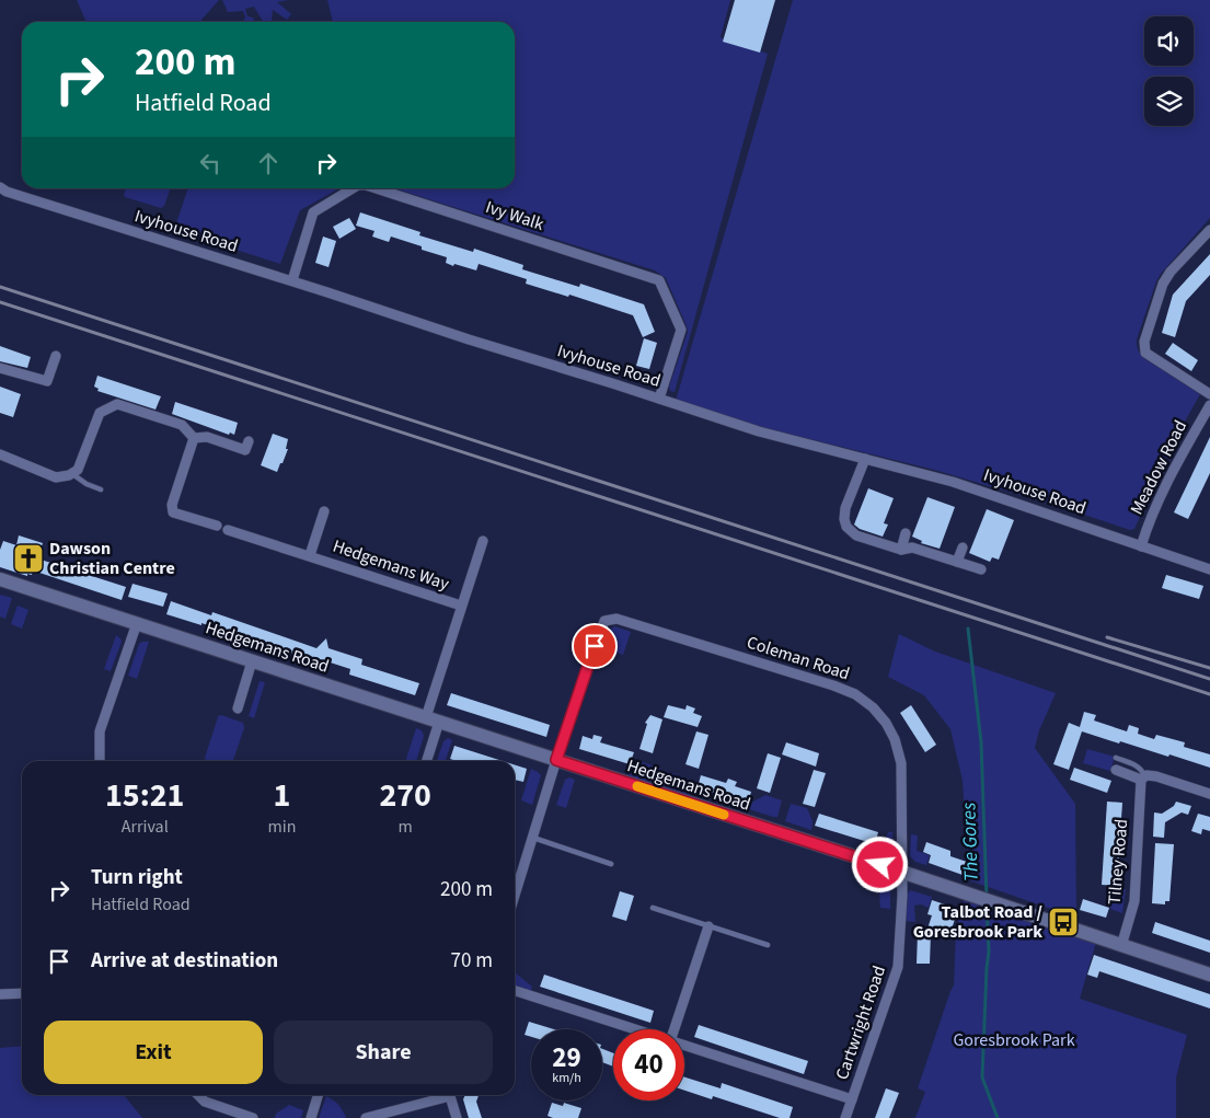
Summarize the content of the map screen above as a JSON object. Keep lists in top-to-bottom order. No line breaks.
{"streets":{"street":["Ivy Walk","Ivyhouse Road","Meadow Road","Hedgemans Way","Hedgemans Road","Coleman Road","Tilney Road","Cartwright Road"]},"crossings":[["Ivy Walk","Ivyhouse Road"],["Ivyhouse Road","Meadow Road"],["Hedgemans Way","Hedgemans Road"],["Hedgemans Road","Coleman Road"],["Hedgemans Road","Tilney Road"],["Hedgemans Road","Cartwright Road"],["Coleman Road","Cartwright Road"]],"water":["The Gores"],"parks":["Goresbrook Park"],"places":{"church":["Dawson Christian Centre"],"bus stop":["Talbot Road / Goresbrook Park"]},"page":{"turn":["200 m","Hatfield Road"],"eta":["15:21","Arrival","1","min","270","m"],"list":[{"name":"Turn right","note":"Hatfield Road","value":"200 m"},{"name":"Arrive at destination","value":"70 m"}],"buttons":["Exit","Share"],"speed":"29 km/h","limit":"40"}}
